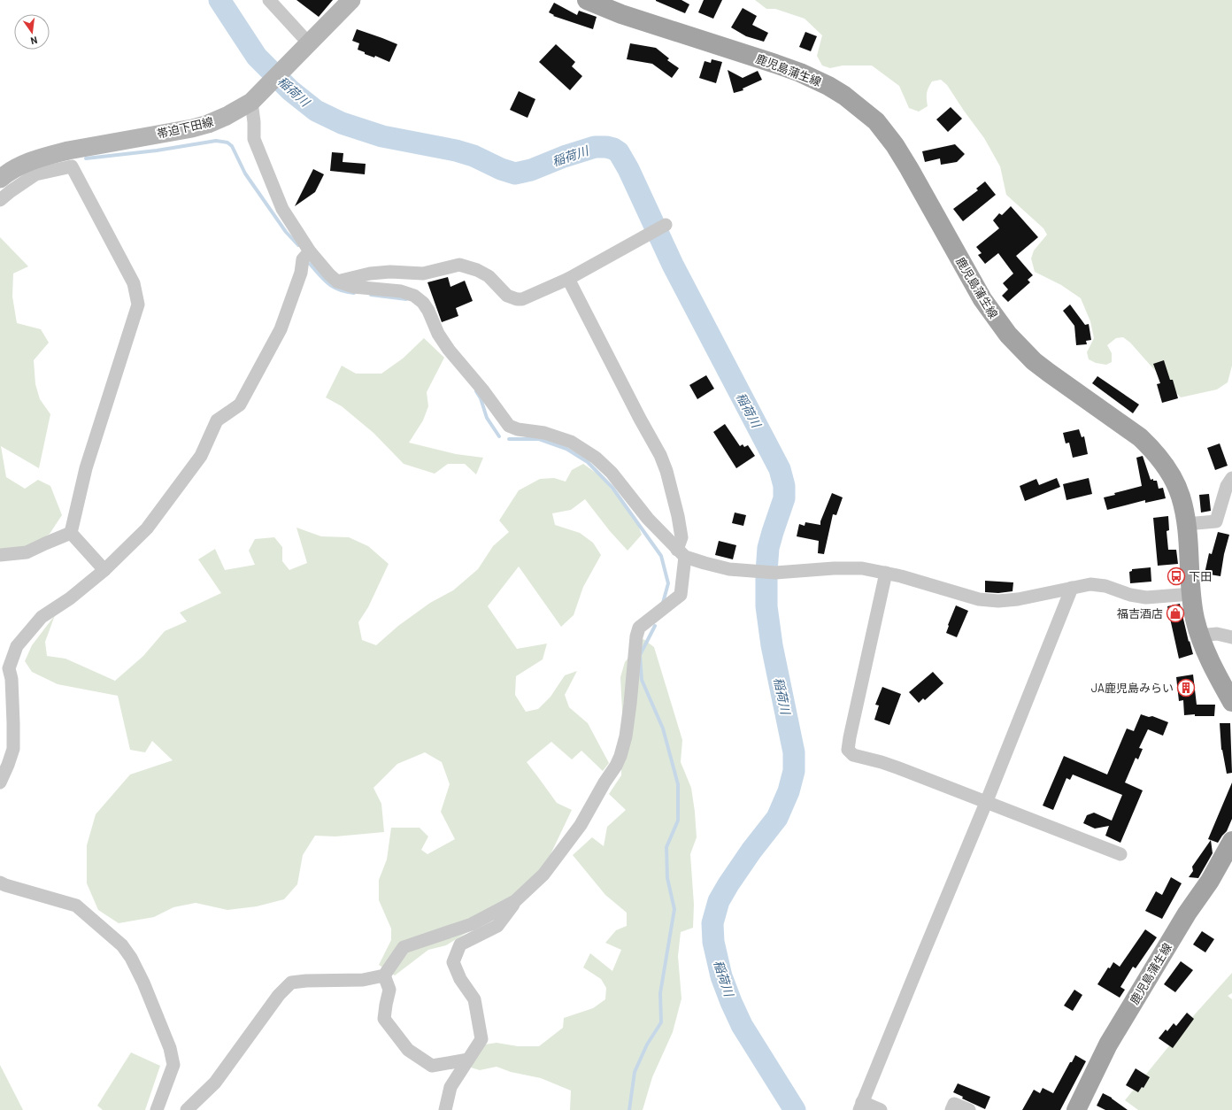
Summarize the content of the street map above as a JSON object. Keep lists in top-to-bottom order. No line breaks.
{"streets":{"main road":["鹿児島蒲生線","帯迫下田線"]},"water":["稲荷川"],"places":{"bus stop":["下田"],"shop":["福吉酒店"],"building":["JA鹿児島みらい"]},"north":"bottom"}
